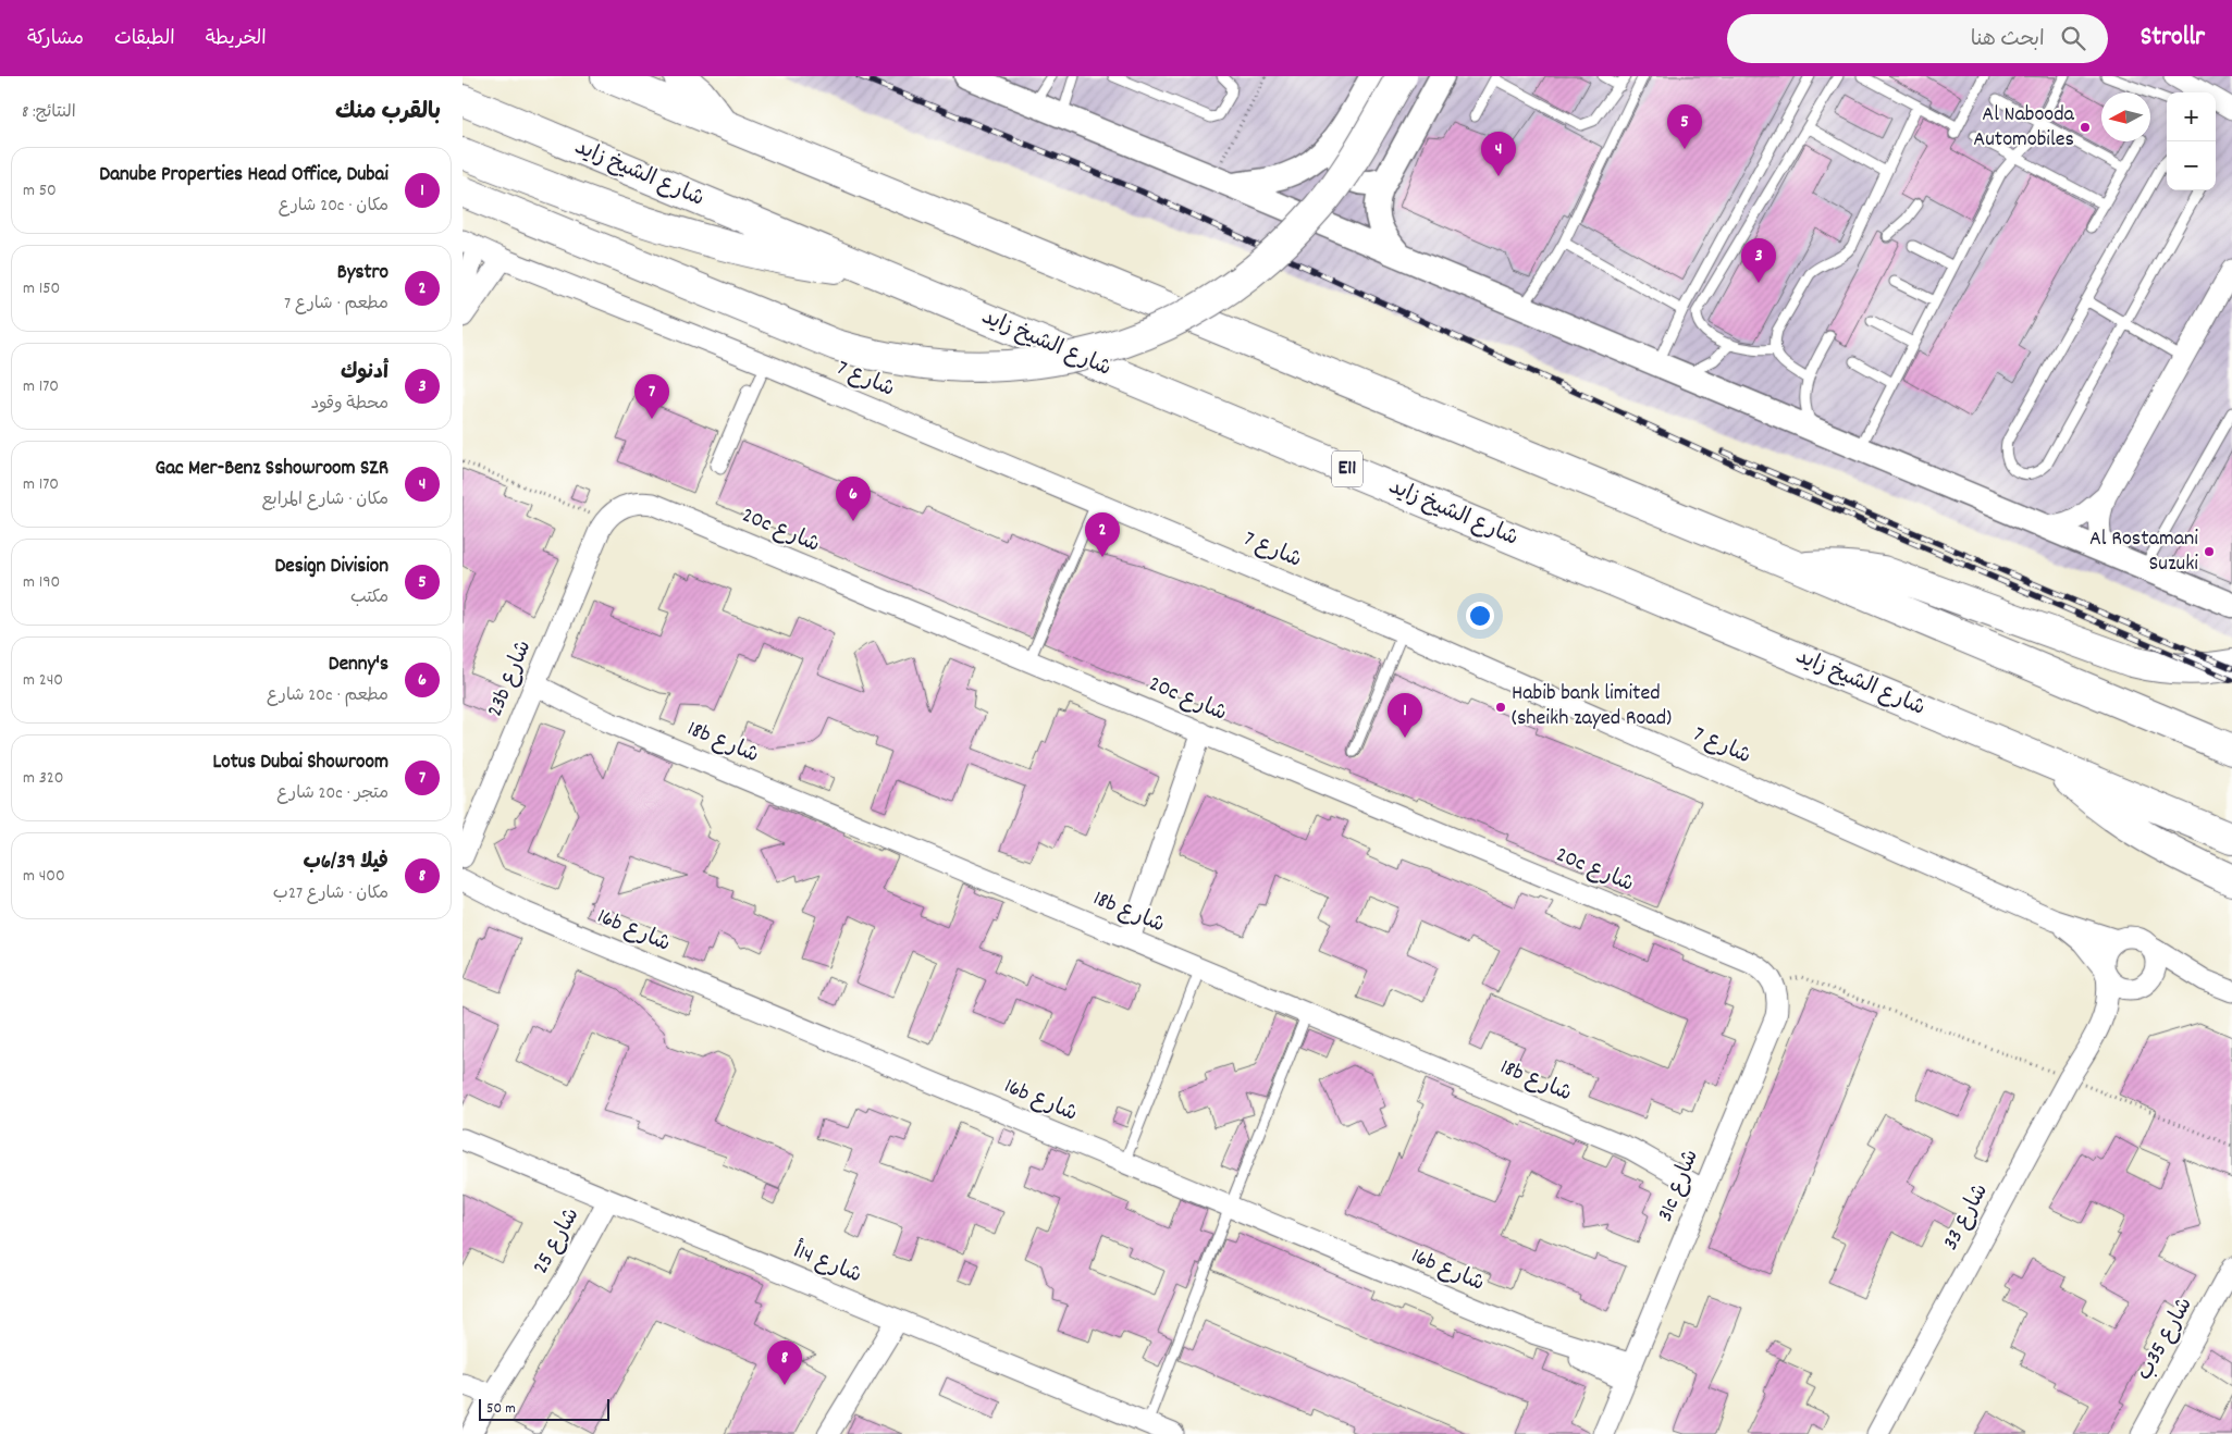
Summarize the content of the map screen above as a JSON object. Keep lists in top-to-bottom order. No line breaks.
{"streets":{"highway":["شارع الشيخ زايد","E11"],"street":["شارع 7","20c شارع","23b شارع","18b شارع","16b شارع","31c شارع","شارع 33","شارع 25","شارع 14أ","شارع 35ب"]},"crossings":[["شارع 7","شارع 33"],["20c شارع","23b شارع"],["20c شارع","31c شارع"],["23b شارع","18b شارع"],["18b شارع","31c شارع"],["16b شارع","31c شارع"],["شارع 25","شارع 14أ"]],"places":["Al Nabooda Automobiles","Al Rostamani Suzuki","Habib bank limited (sheikh zayed Road)"],"scale_bar":"50 m","north":"left","page":{"header":"Strollr","search":"ابحث هنا","nav":["الخريطة","الطبقات","مشاركة"],"heading":["بالقرب منك","النتائج: 8"],"map_buttons":["+","−"],"pins":["5","4","3","7","6","2","1","8"],"list":[{"mark":"1","name":"Danube Properties Head Office, Dubai","note":"مكان · 20c شارع","value":"50 m"},{"mark":"2","name":"Bystro","note":"مطعم · شارع 7","value":"150 m"},{"mark":"3","name":"أدنوك","note":"محطة وقود","value":"170 m"},{"mark":"4","name":"Gac Mer-Benz Sshowroom SZR","note":"مكان · شارع المرابع","value":"170 m"},{"mark":"5","name":"Design Division","note":"مكتب","value":"190 m"},{"mark":"6","name":"Denny's","note":"مطعم · 20c شارع","value":"240 m"},{"mark":"7","name":"Lotus Dubai Showroom","note":"متجر · 20c شارع","value":"320 m"},{"mark":"8","name":"فيلا 6/39ب","note":"مكان · شارع 27ب","value":"400 m"}],"scale":"50 m"}}
